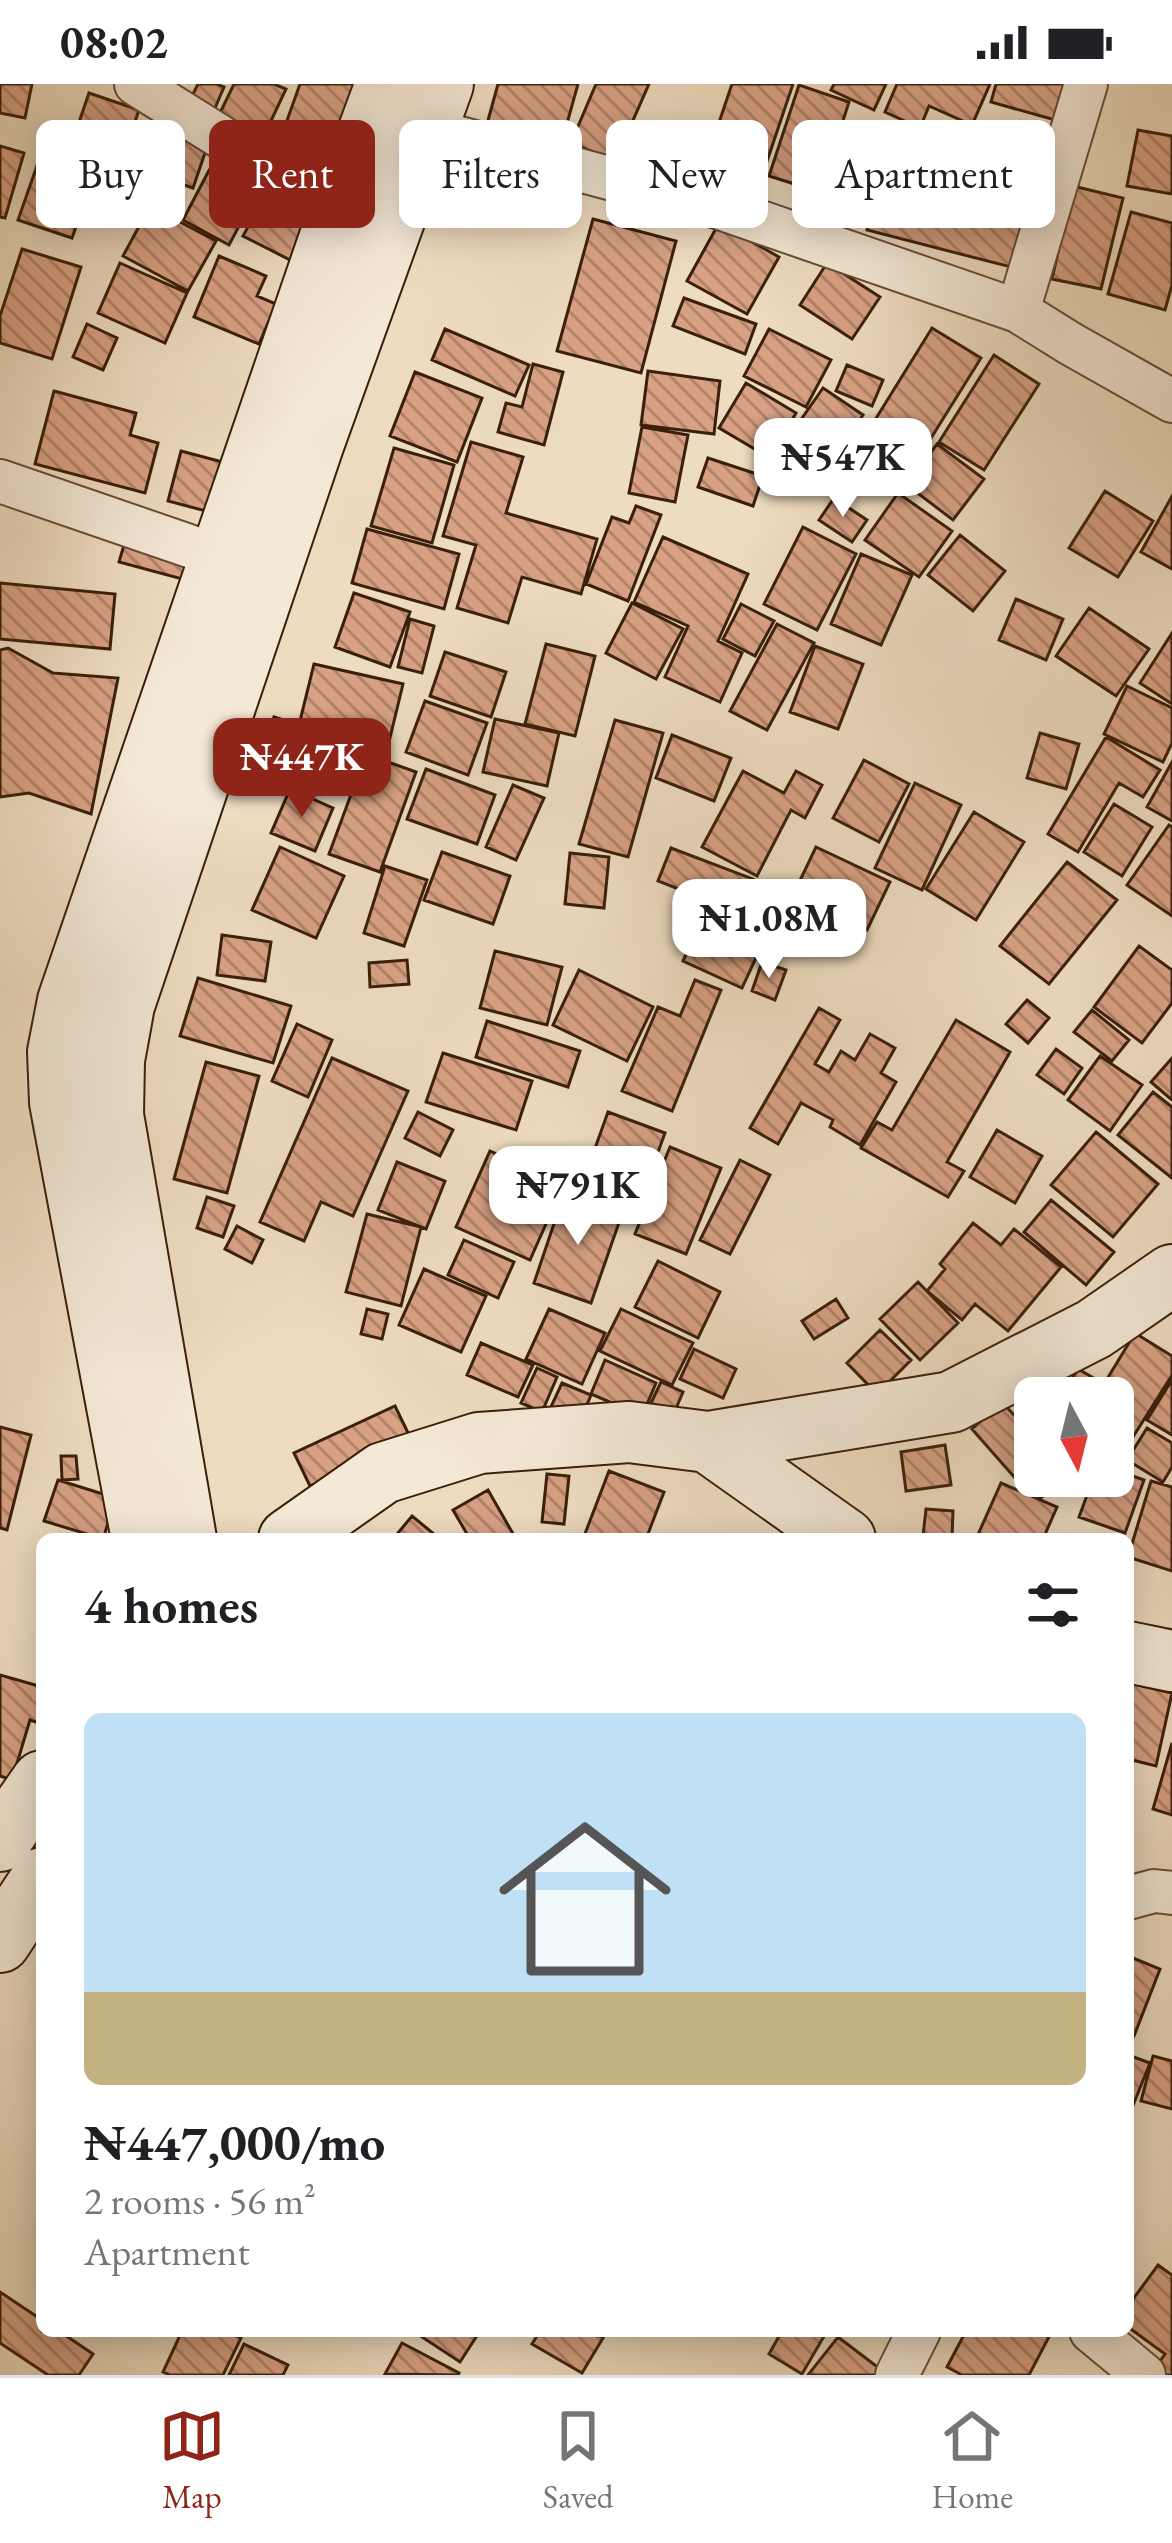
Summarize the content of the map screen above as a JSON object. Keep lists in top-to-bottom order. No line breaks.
{"north":"bottom","page":{"status":"08:02","chip":["Buy","Rent","Filters","New","Apartment"],"price":["₦547K","₦447K","₦1.08M","₦791K"],"heading":"4 homes","list":[{"name":"₦447,000/mo","note":"2 rooms · 56 m² · Apartment"}],"tabs":["Map","Saved","Home"]}}
